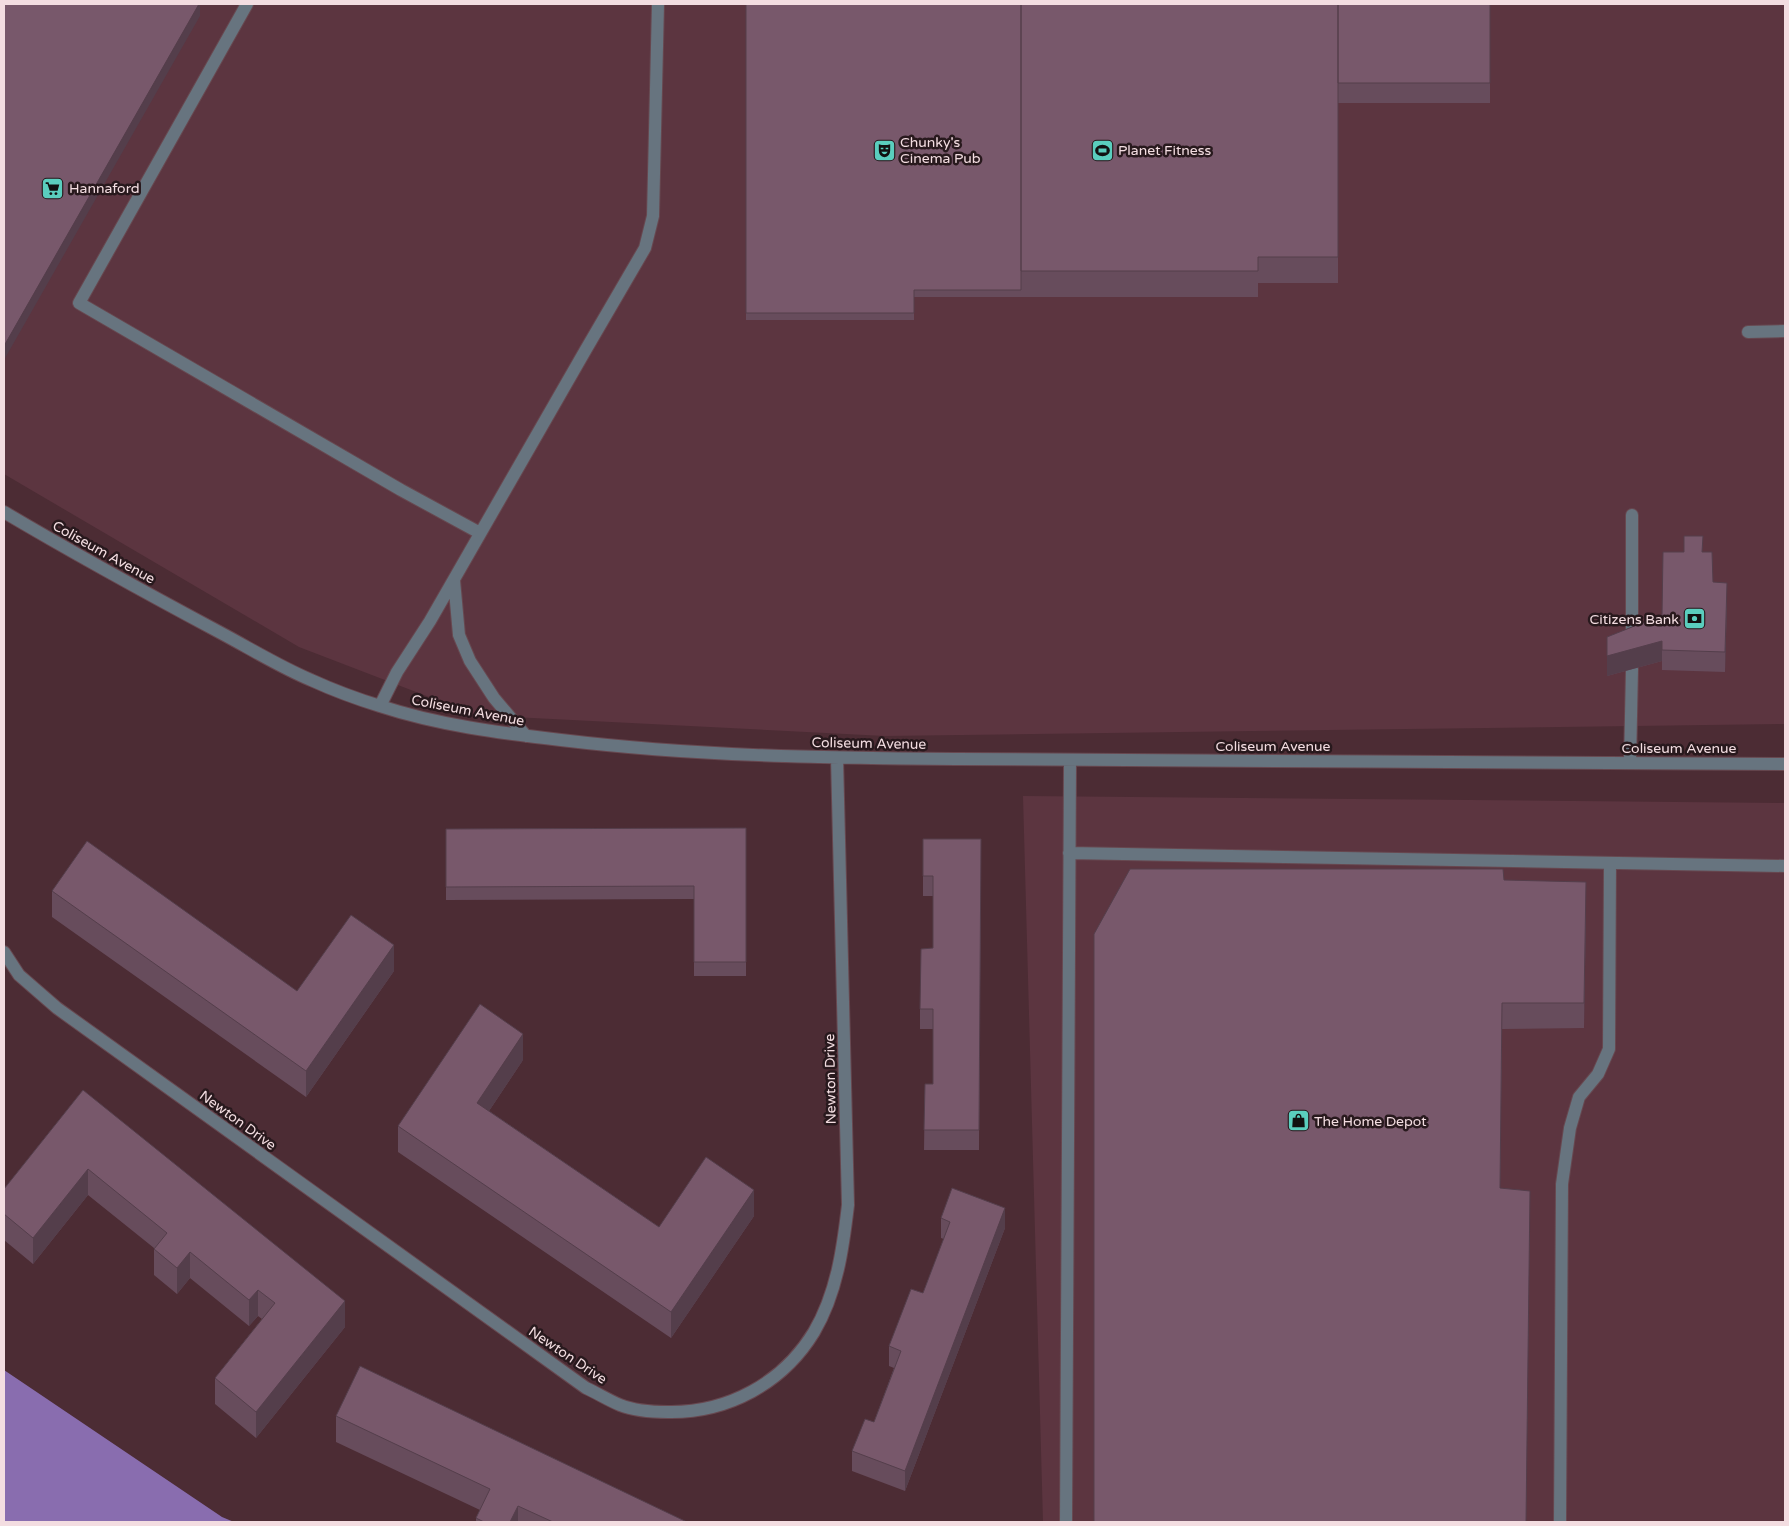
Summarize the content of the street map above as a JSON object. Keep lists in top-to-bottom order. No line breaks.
{"streets":{"street":["Coliseum Avenue","Newton Drive"]},"crossings":[["Coliseum Avenue","Newton Drive"]],"places":{"theatre":["Chunky's Cinema Pub"],"sports":["Planet Fitness"],"supermarket":["Hannaford"],"bank":["Citizens Bank"],"shop":["The Home Depot"]}}
